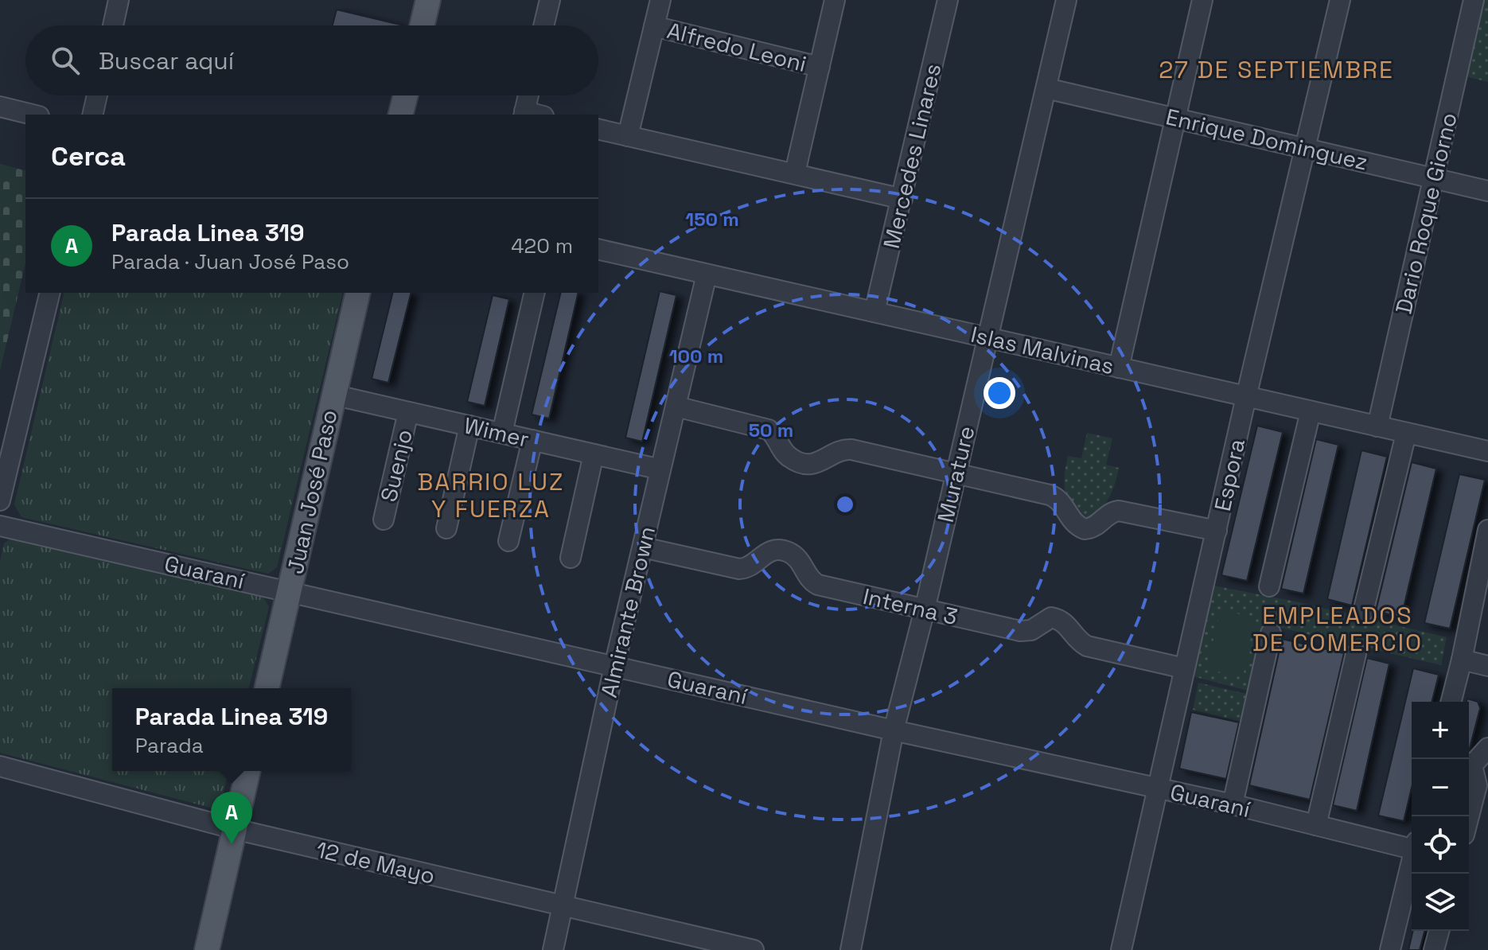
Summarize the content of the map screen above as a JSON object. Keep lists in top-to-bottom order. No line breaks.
{"streets":{"main road":["Juan José Paso"],"street":["Alfredo Leoni","Enrique Dominguez","Mercedes Linares","Dario Roque Giorno","Islas Malvinas","Wimer","Suenjo","Murature","Espora","Guaraní","Interna 3","Almirante Brown","12 de Mayo"]},"crossings":[["Enrique Dominguez","Dario Roque Giorno"],["Enrique Dominguez","Murature"],["Enrique Dominguez","Espora"],["Mercedes Linares","Islas Malvinas"],["Dario Roque Giorno","Islas Malvinas"],["Islas Malvinas","Murature"],["Islas Malvinas","Espora"],["Islas Malvinas","Almirante Brown"],["Wimer","Suenjo"],["Wimer","Juan José Paso"],["Wimer","Almirante Brown"],["Murature","Guaraní"],["Murature","Interna 3"],["Espora","Guaraní"],["Espora","Interna 3"],["Juan José Paso","Guaraní"],["Guaraní","Almirante Brown"],["Interna 3","Almirante Brown"],["Almirante Brown","12 de Mayo"]],"districts":["27 DE SEPTIEMBRE","BARRIO LUZ Y FUERZA","EMPLEADOS DE COMERCIO"],"page":{"search":"Buscar aquí","heading":"Cerca","list":[{"mark":"A","name":"Parada Linea 319","note":"Parada · Juan José Paso","value":"420 m"}],"popup":["Parada Linea 319","Parada"],"map_buttons":["+","−"],"pins":"A"},"rings":["150 m","100 m","50 m"]}
